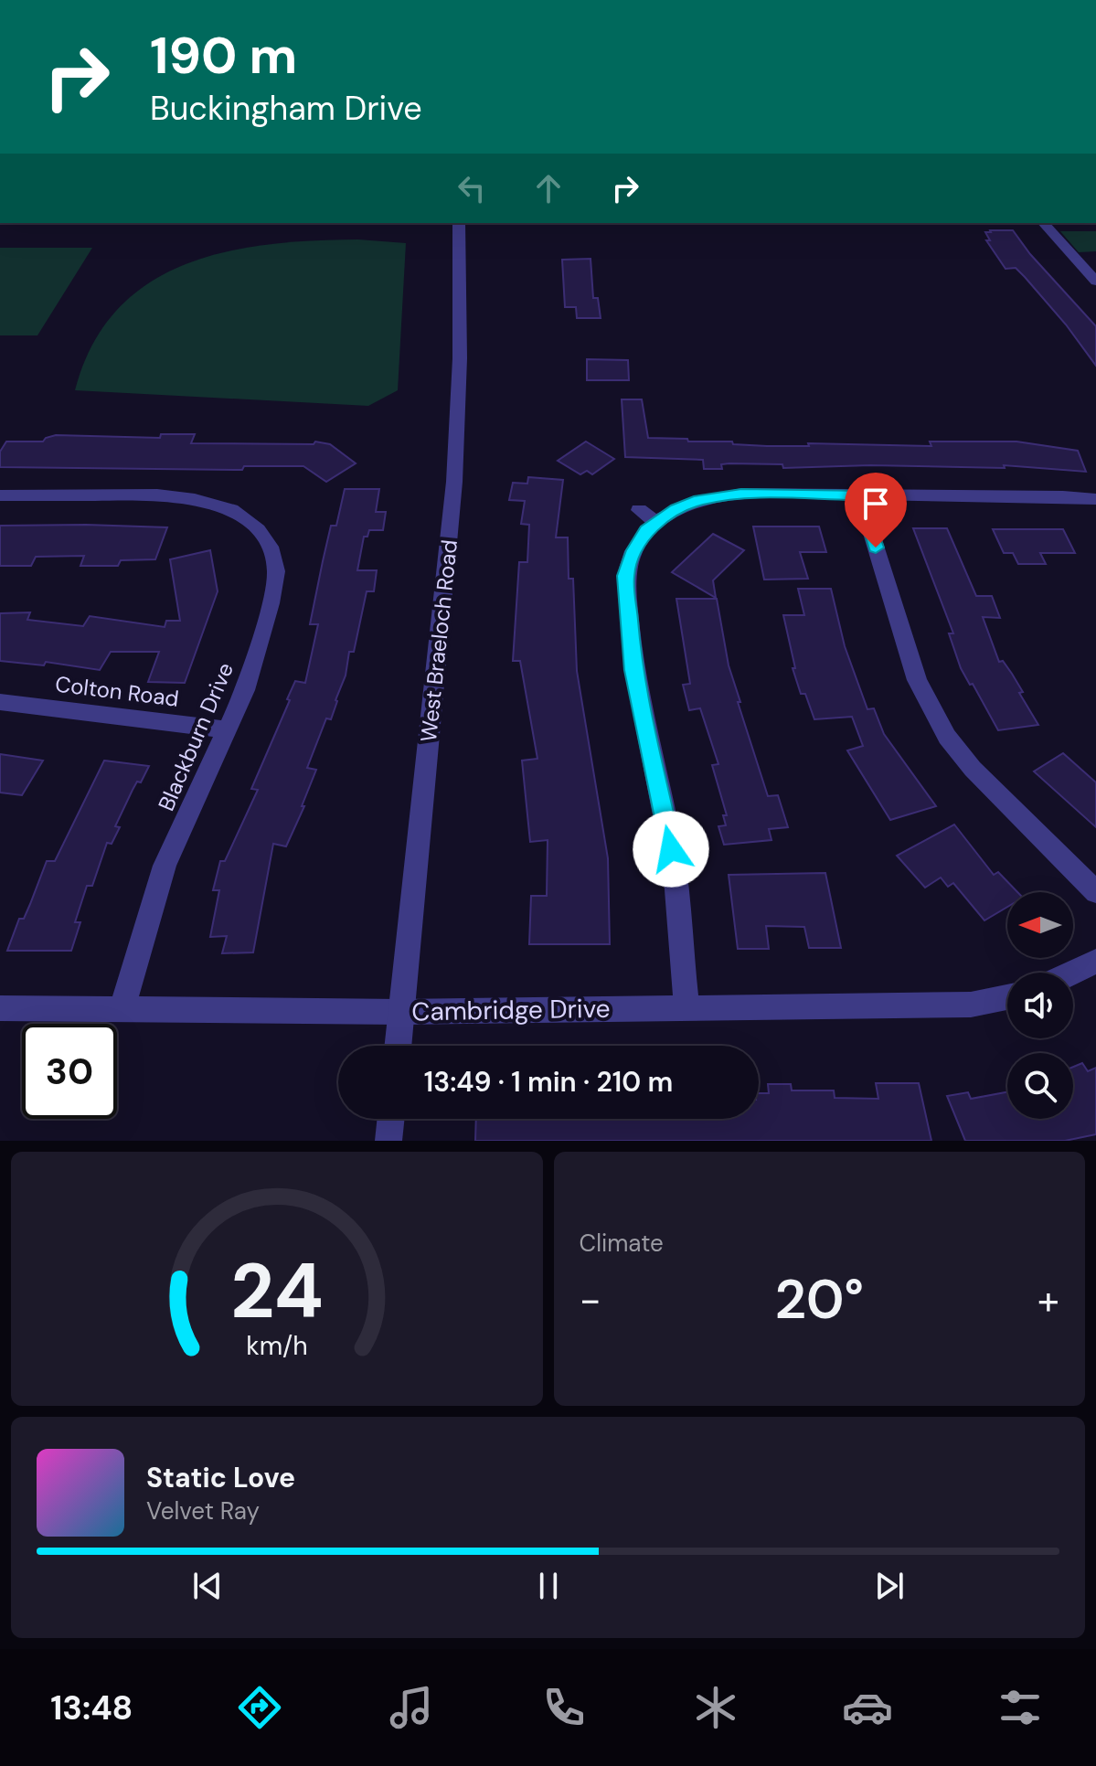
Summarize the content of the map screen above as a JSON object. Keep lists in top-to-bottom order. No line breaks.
{"streets":{"street":["West Braeloch Road","Colton Road","Blackburn Drive","Cambridge Drive"]},"crossings":[["West Braeloch Road","Cambridge Drive"],["Colton Road","Blackburn Drive"],["Blackburn Drive","Cambridge Drive"]],"north":"left","page":{"turn":["190 m","Buckingham Drive"],"limit":"30","trip":"13:49 · 1 min · 210 m","tile":"Climate","heat":["−","20°","+"],"song":["Static Love","Velvet Ray"],"tabs":"13:48","gauge":["24","km/h"]}}
